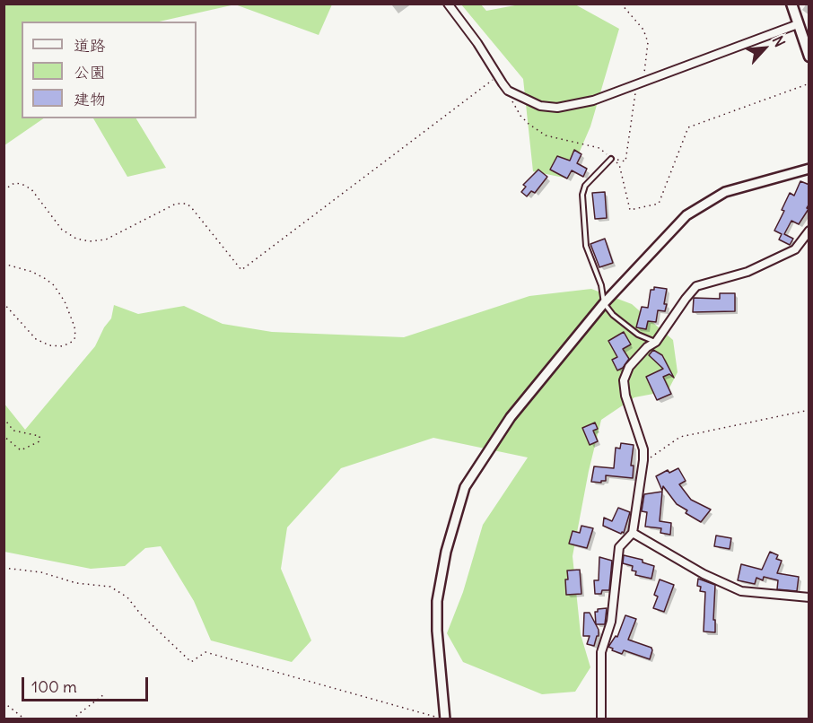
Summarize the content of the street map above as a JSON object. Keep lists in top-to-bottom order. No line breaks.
{"legend":["道路","公園","建物"],"scale_bar":"100 m","north":"top right"}
